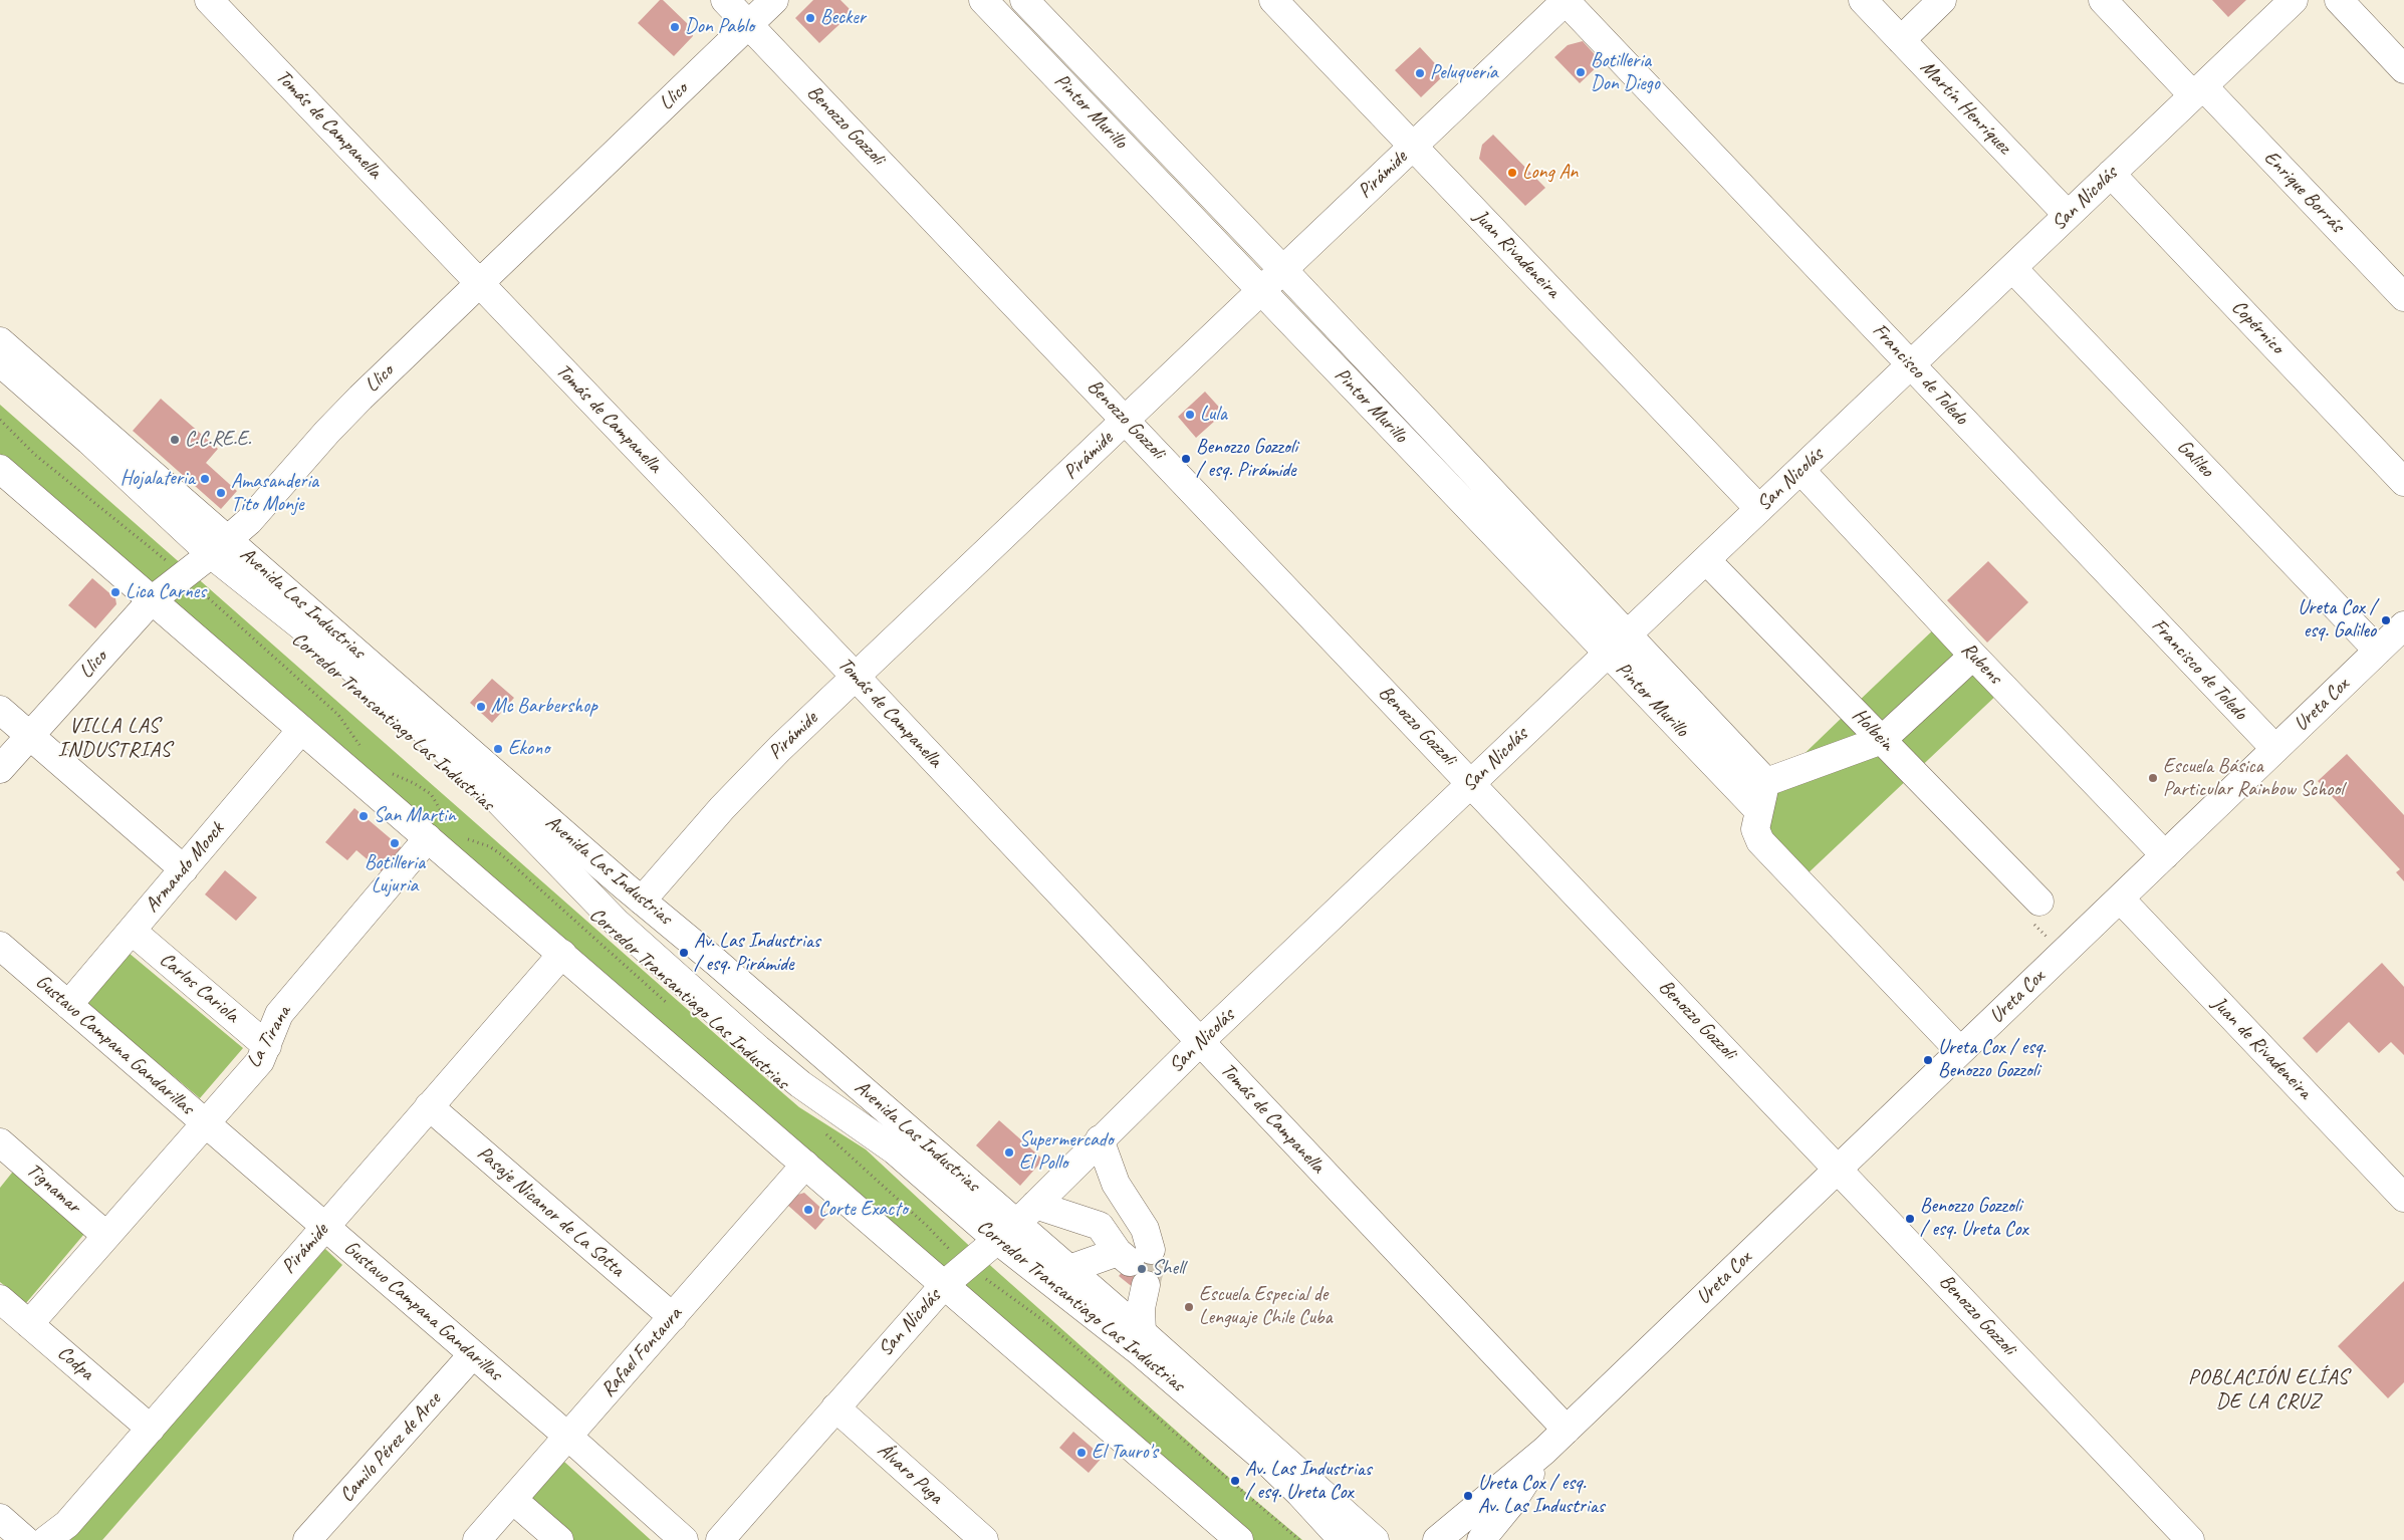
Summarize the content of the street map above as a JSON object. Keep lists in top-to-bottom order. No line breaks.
{"streets":{"street":["Llico","Martín Henríquez","Pintor Murillo","Tomás de Campanella","Benozzo Gozzoli","Pirámide","Enrique Borrás","San Nicolás","Juan Rivadeneira","Copérnico","Francisco de Toledo","Galileo","Avenida Las Industrias","Rubens","Ureta Cox","Corredor Transantiago Las Industrias","Holbein","Armando Moock","Carlos Cariola","La Tirana","Gustavo Campana Gandarillas","Juan de Rivadeneira","Tignamar","Pasaje Nicanor de La Sotta","Rafael Fontaura","Codpa","Camilo Pérez de Arce","Álvaro Puga"]},"crossings":[["Llico","Tomás de Campanella"],["Llico","Benozzo Gozzoli"],["Llico","Avenida Las Industrias"],["Llico","Corredor Transantiago Las Industrias"],["Martín Henríquez","San Nicolás"],["Pintor Murillo","Pirámide"],["Pintor Murillo","San Nicolás"],["Tomás de Campanella","Pirámide"],["Tomás de Campanella","San Nicolás"],["Tomás de Campanella","Ureta Cox"],["Benozzo Gozzoli","Pirámide"],["Benozzo Gozzoli","San Nicolás"],["Benozzo Gozzoli","Ureta Cox"],["Pirámide","Juan Rivadeneira"],["Pirámide","Francisco de Toledo"],["Pirámide","Avenida Las Industrias"],["Pirámide","Gustavo Campana Gandarillas"],["Pirámide","Pasaje Nicanor de La Sotta"],["Pirámide","Codpa"],["Enrique Borrás","San Nicolás"],["San Nicolás","Juan Rivadeneira"],["San Nicolás","Copérnico"],["San Nicolás","Francisco de Toledo"],["San Nicolás","Galileo"],["San Nicolás","Avenida Las Industrias"],["San Nicolás","Rubens"],["San Nicolás","Corredor Transantiago Las Industrias"],["San Nicolás","Holbein"],["San Nicolás","Álvaro Puga"],["Francisco de Toledo","Ureta Cox"],["Galileo","Ureta Cox"],["Avenida Las Industrias","Corredor Transantiago Las Industrias"],["Rubens","Ureta Cox"],["Ureta Cox","Juan de Rivadeneira"],["Armando Moock","Carlos Cariola"],["Armando Moock","Gustavo Campana Gandarillas"],["Carlos Cariola","La Tirana"],["La Tirana","Gustavo Campana Gandarillas"],["La Tirana","Tignamar"],["La Tirana","Codpa"],["Gustavo Campana Gandarillas","Rafael Fontaura"],["Gustavo Campana Gandarillas","Camilo Pérez de Arce"],["Pasaje Nicanor de La Sotta","Rafael Fontaura"]],"districts":["VILLA LAS INDUSTRIAS","POBLACIÓN ELÍAS DE LA CRUZ"],"places":["Becker","Don Pablo","Botilleria Don Diego","Peluquería","Long An","Lula","C.C.RE.E.","Benozzo Gozzoli / esq. Pirámide","Hojalateria","Amasanderia Tito Monje","Lica Carnes","Ureta Cox / esq. Galileo","Mc Barbershop","Ekono","Escuela Básica Particular Rainbow School","San Martin","Botilleria Lujuria","Av. Las Industrias / esq. Pirámide","Ureta Cox / esq. Benozzo Gozzoli","Supermercado El Pollo","Corte Exacto","Benozzo Gozzoli / esq. Ureta Cox","Shell","Escuela Especial de Lenguaje Chile Cuba","El Tauro's","Av. Las Industrias / esq. Ureta Cox","Ureta Cox / esq. Av. Las Industrias"]}
